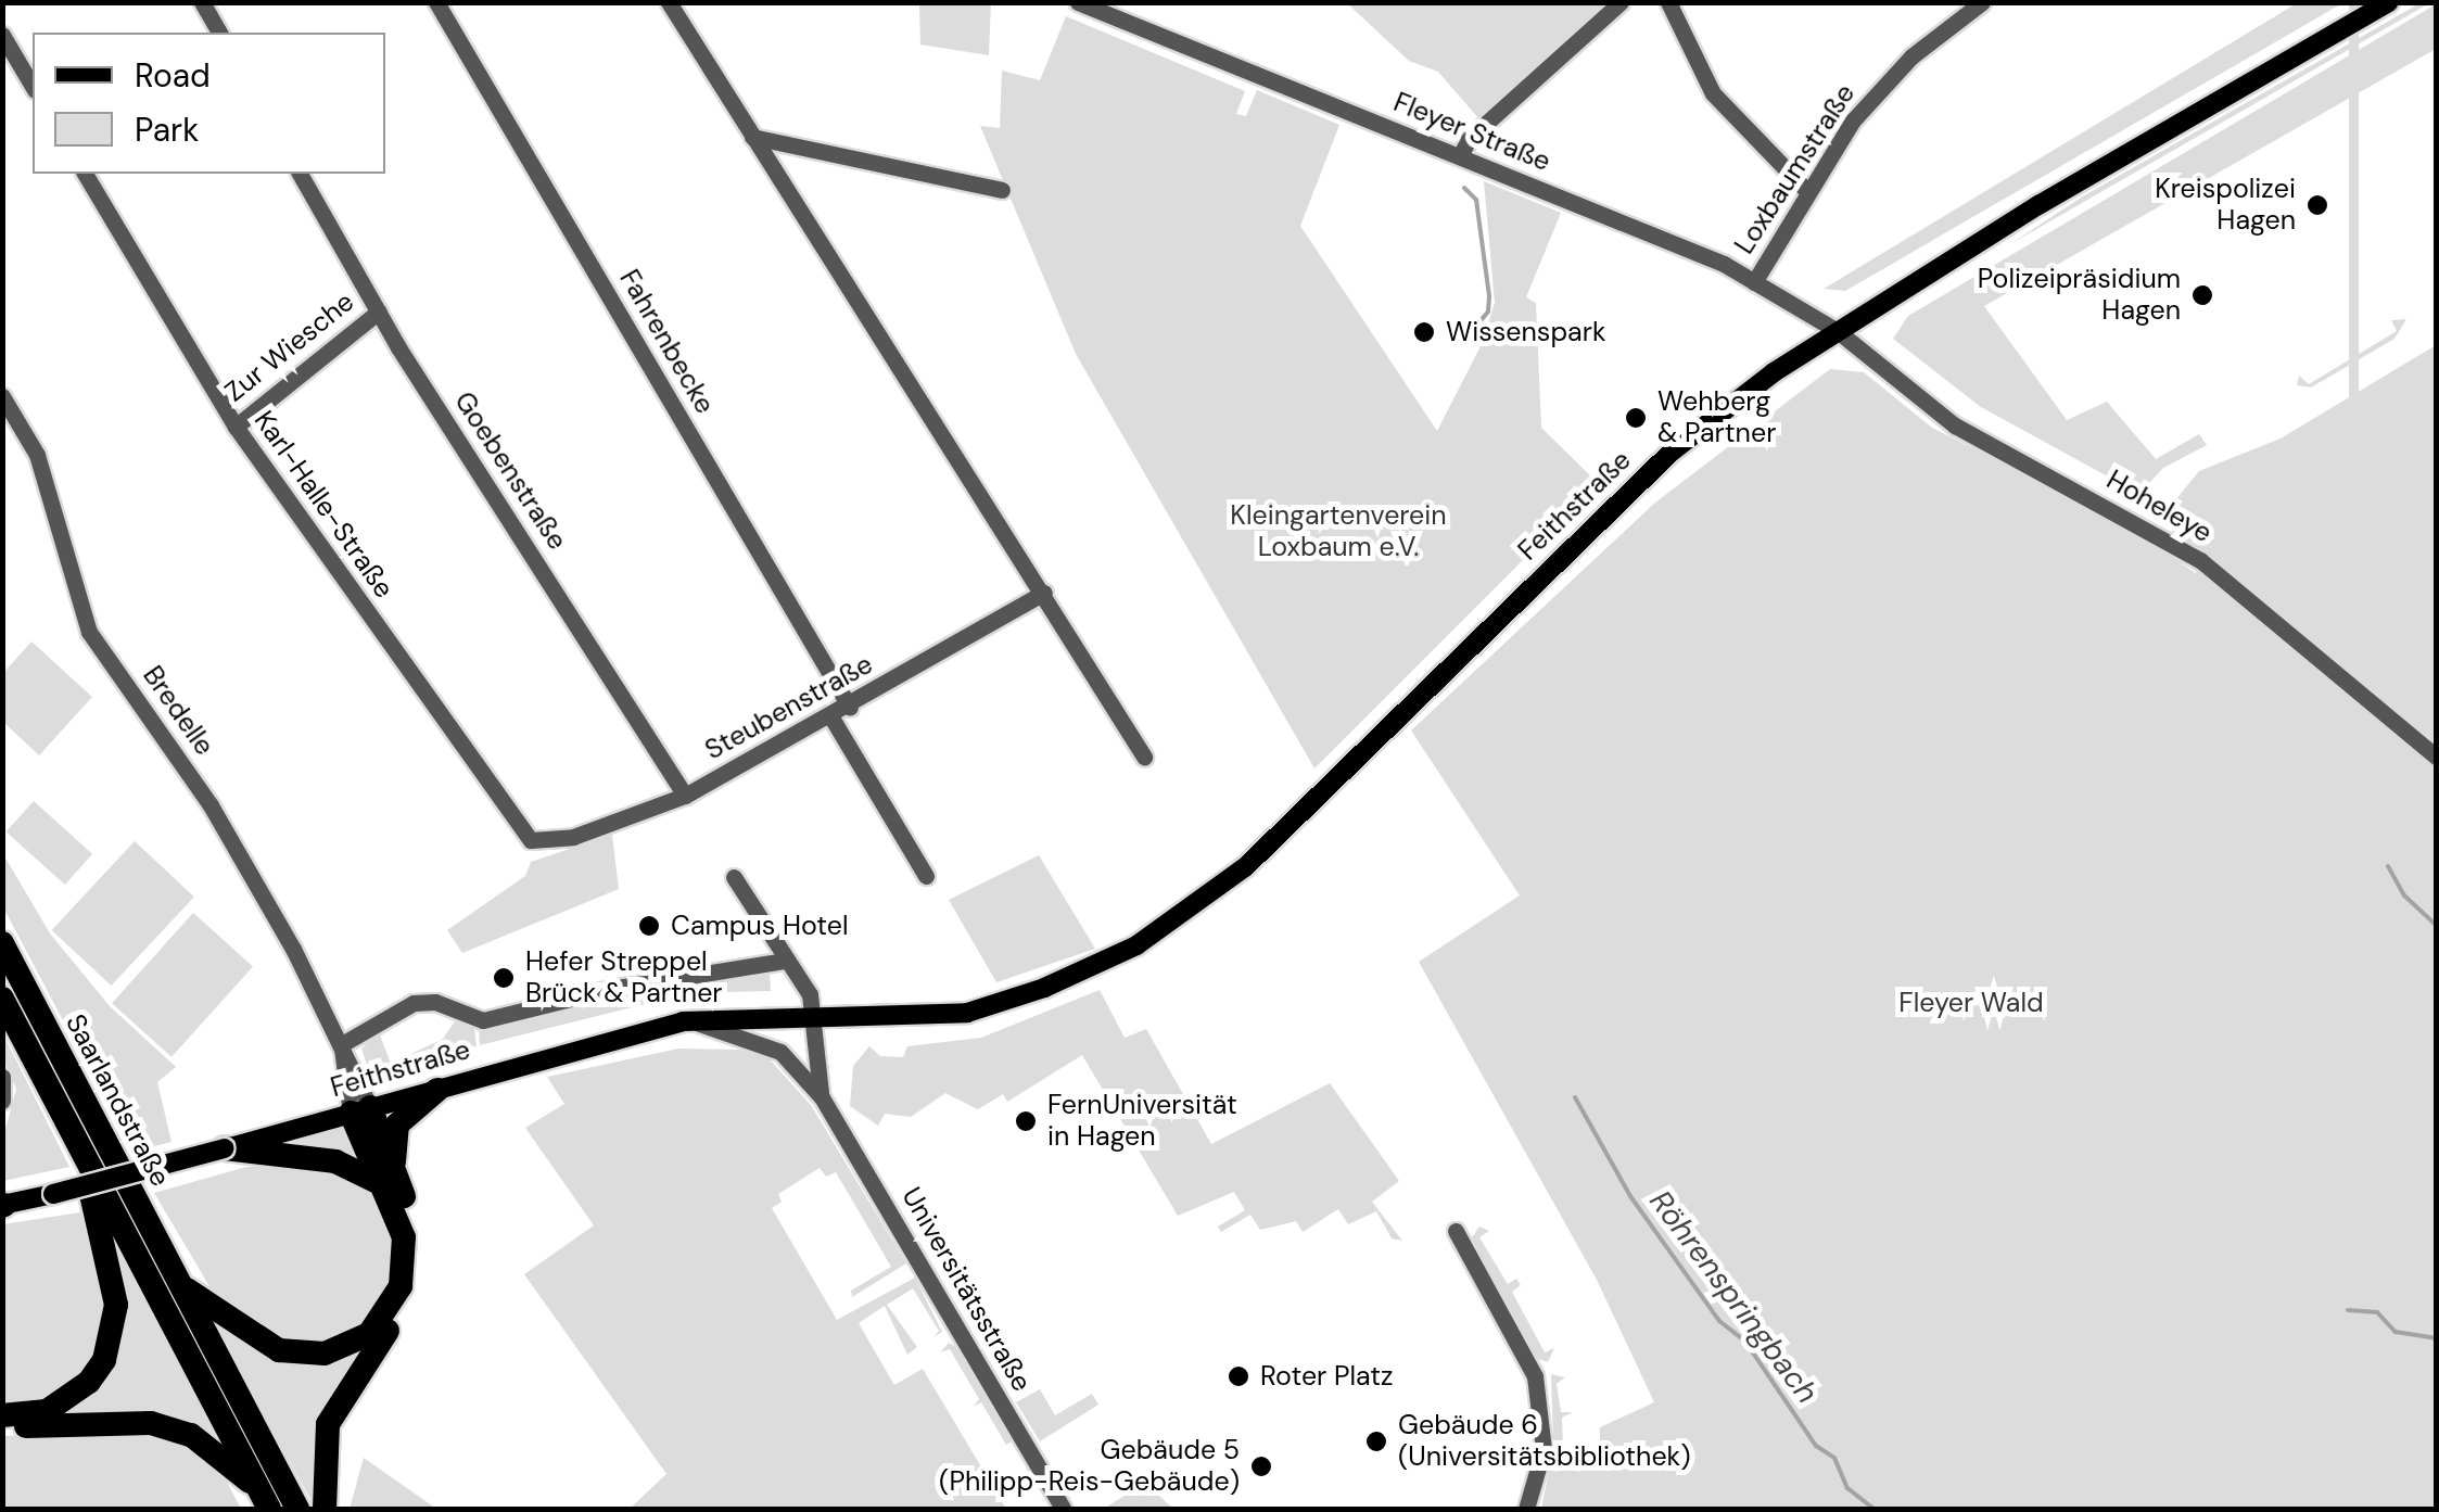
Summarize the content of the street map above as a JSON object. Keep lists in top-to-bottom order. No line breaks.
{"streets":{"highway":["Saarlandstraße"],"main road":["Feithstraße"],"street":["Fleyer Straße","Loxbaumstraße","Fahrenbecke","Zur Wiesche","Goebenstraße","Karl-Halle-Straße","Hoheleye","Steubenstraße","Bredelle","Universitätsstraße"]},"crossings":[["Fleyer Straße","Loxbaumstraße"],["Fleyer Straße","Feithstraße"],["Fleyer Straße","Hoheleye"],["Fahrenbecke","Steubenstraße"],["Zur Wiesche","Goebenstraße"],["Zur Wiesche","Karl-Halle-Straße"],["Goebenstraße","Steubenstraße"],["Karl-Halle-Straße","Steubenstraße"],["Feithstraße","Hoheleye"],["Feithstraße","Bredelle"],["Feithstraße","Universitätsstraße"]],"water":["Röhrenspringbach"],"parks":["Kleingartenverein Loxbaum e.V.","Fleyer Wald"],"places":["Kreispolizei Hagen","Polizeipräsidium Hagen","Wissenspark","Wehberg & Partner","Campus Hotel","Hefer Streppel Brück & Partner","FernUniversität in Hagen","Roter Platz","Gebäude 6 (Universitätsbibliothek)","Gebäude 5 (Philipp-Reis-Gebäude)"],"legend":["Road","Park"]}
